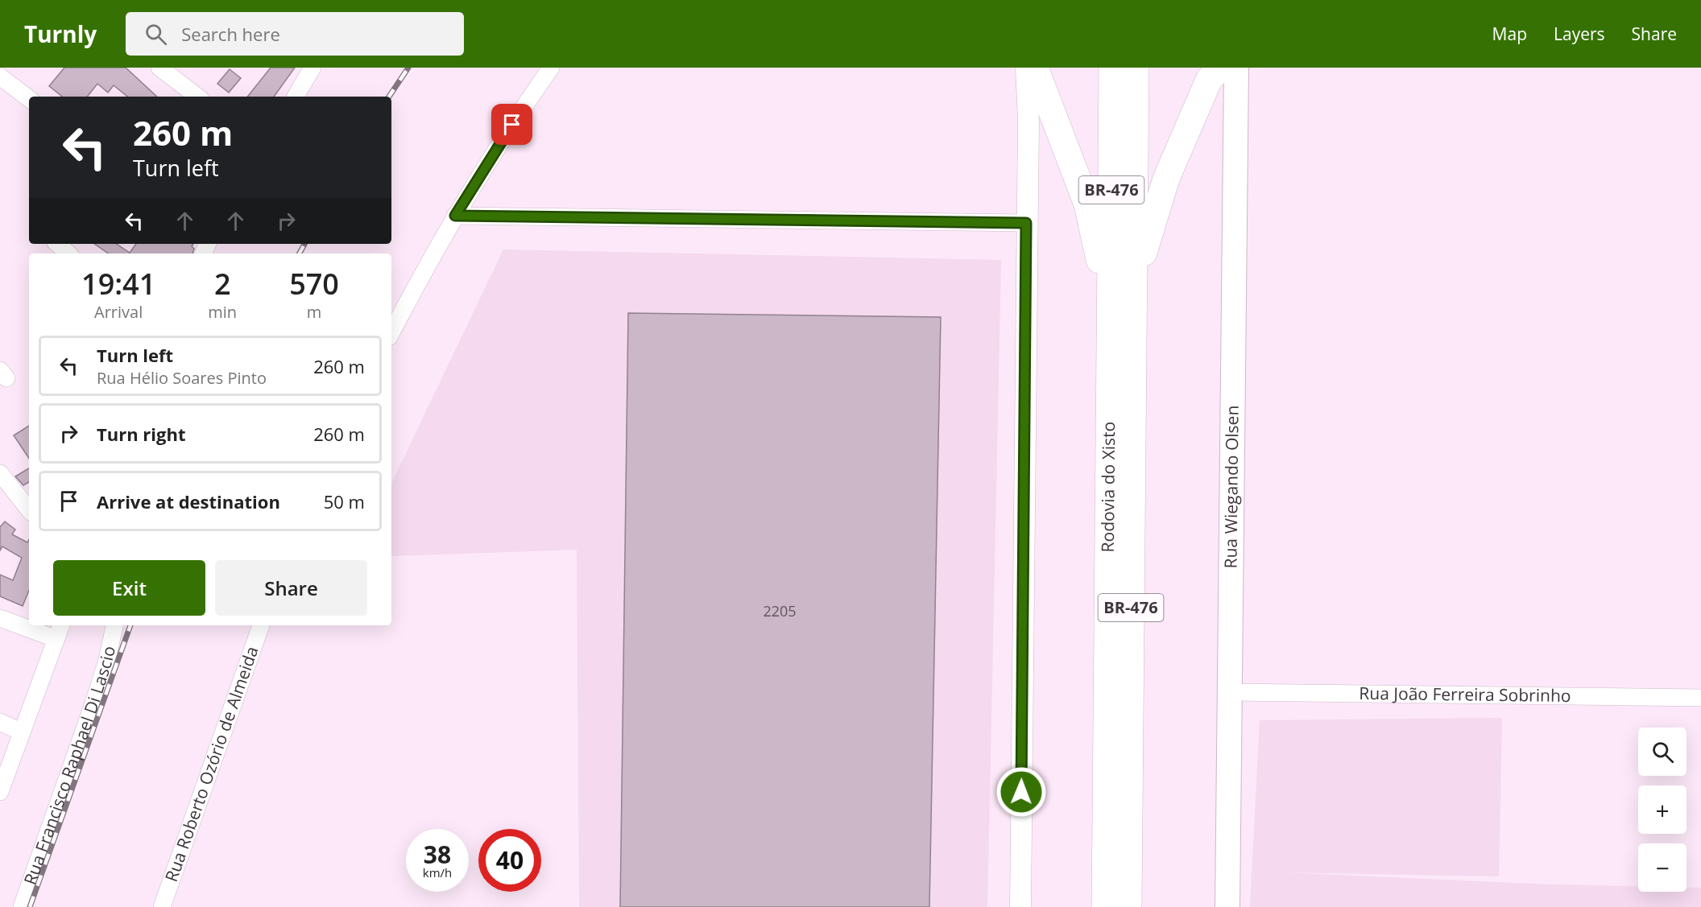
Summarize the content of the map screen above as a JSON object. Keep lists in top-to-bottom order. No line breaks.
{"streets":{"highway":["BR-476","Rodovia do Xisto"],"main road":["Rua Wiegando Olsen"],"street":["Rua João Ferreira Sobrinho","Rua Roberto Ozório de Almeida","Rua Francisco Raphael Di Lascio"]},"crossings":[["Rua Wiegando Olsen","Rua João Ferreira Sobrinho"]],"house_numbers":["2205"],"page":{"header":"Turnly","search":"Search here","nav":["Map","Layers","Share"],"turn":["260 m","Turn left"],"eta":["19:41","Arrival","2","min","570","m"],"list":[{"name":"Turn left","note":"Rua Hélio Soares Pinto","value":"260 m"},{"name":"Turn right","value":"260 m"},{"name":"Arrive at destination","value":"50 m"}],"buttons":["Exit","Share"],"map_buttons":["+","−"],"speed":"38 km/h","limit":"40"}}
